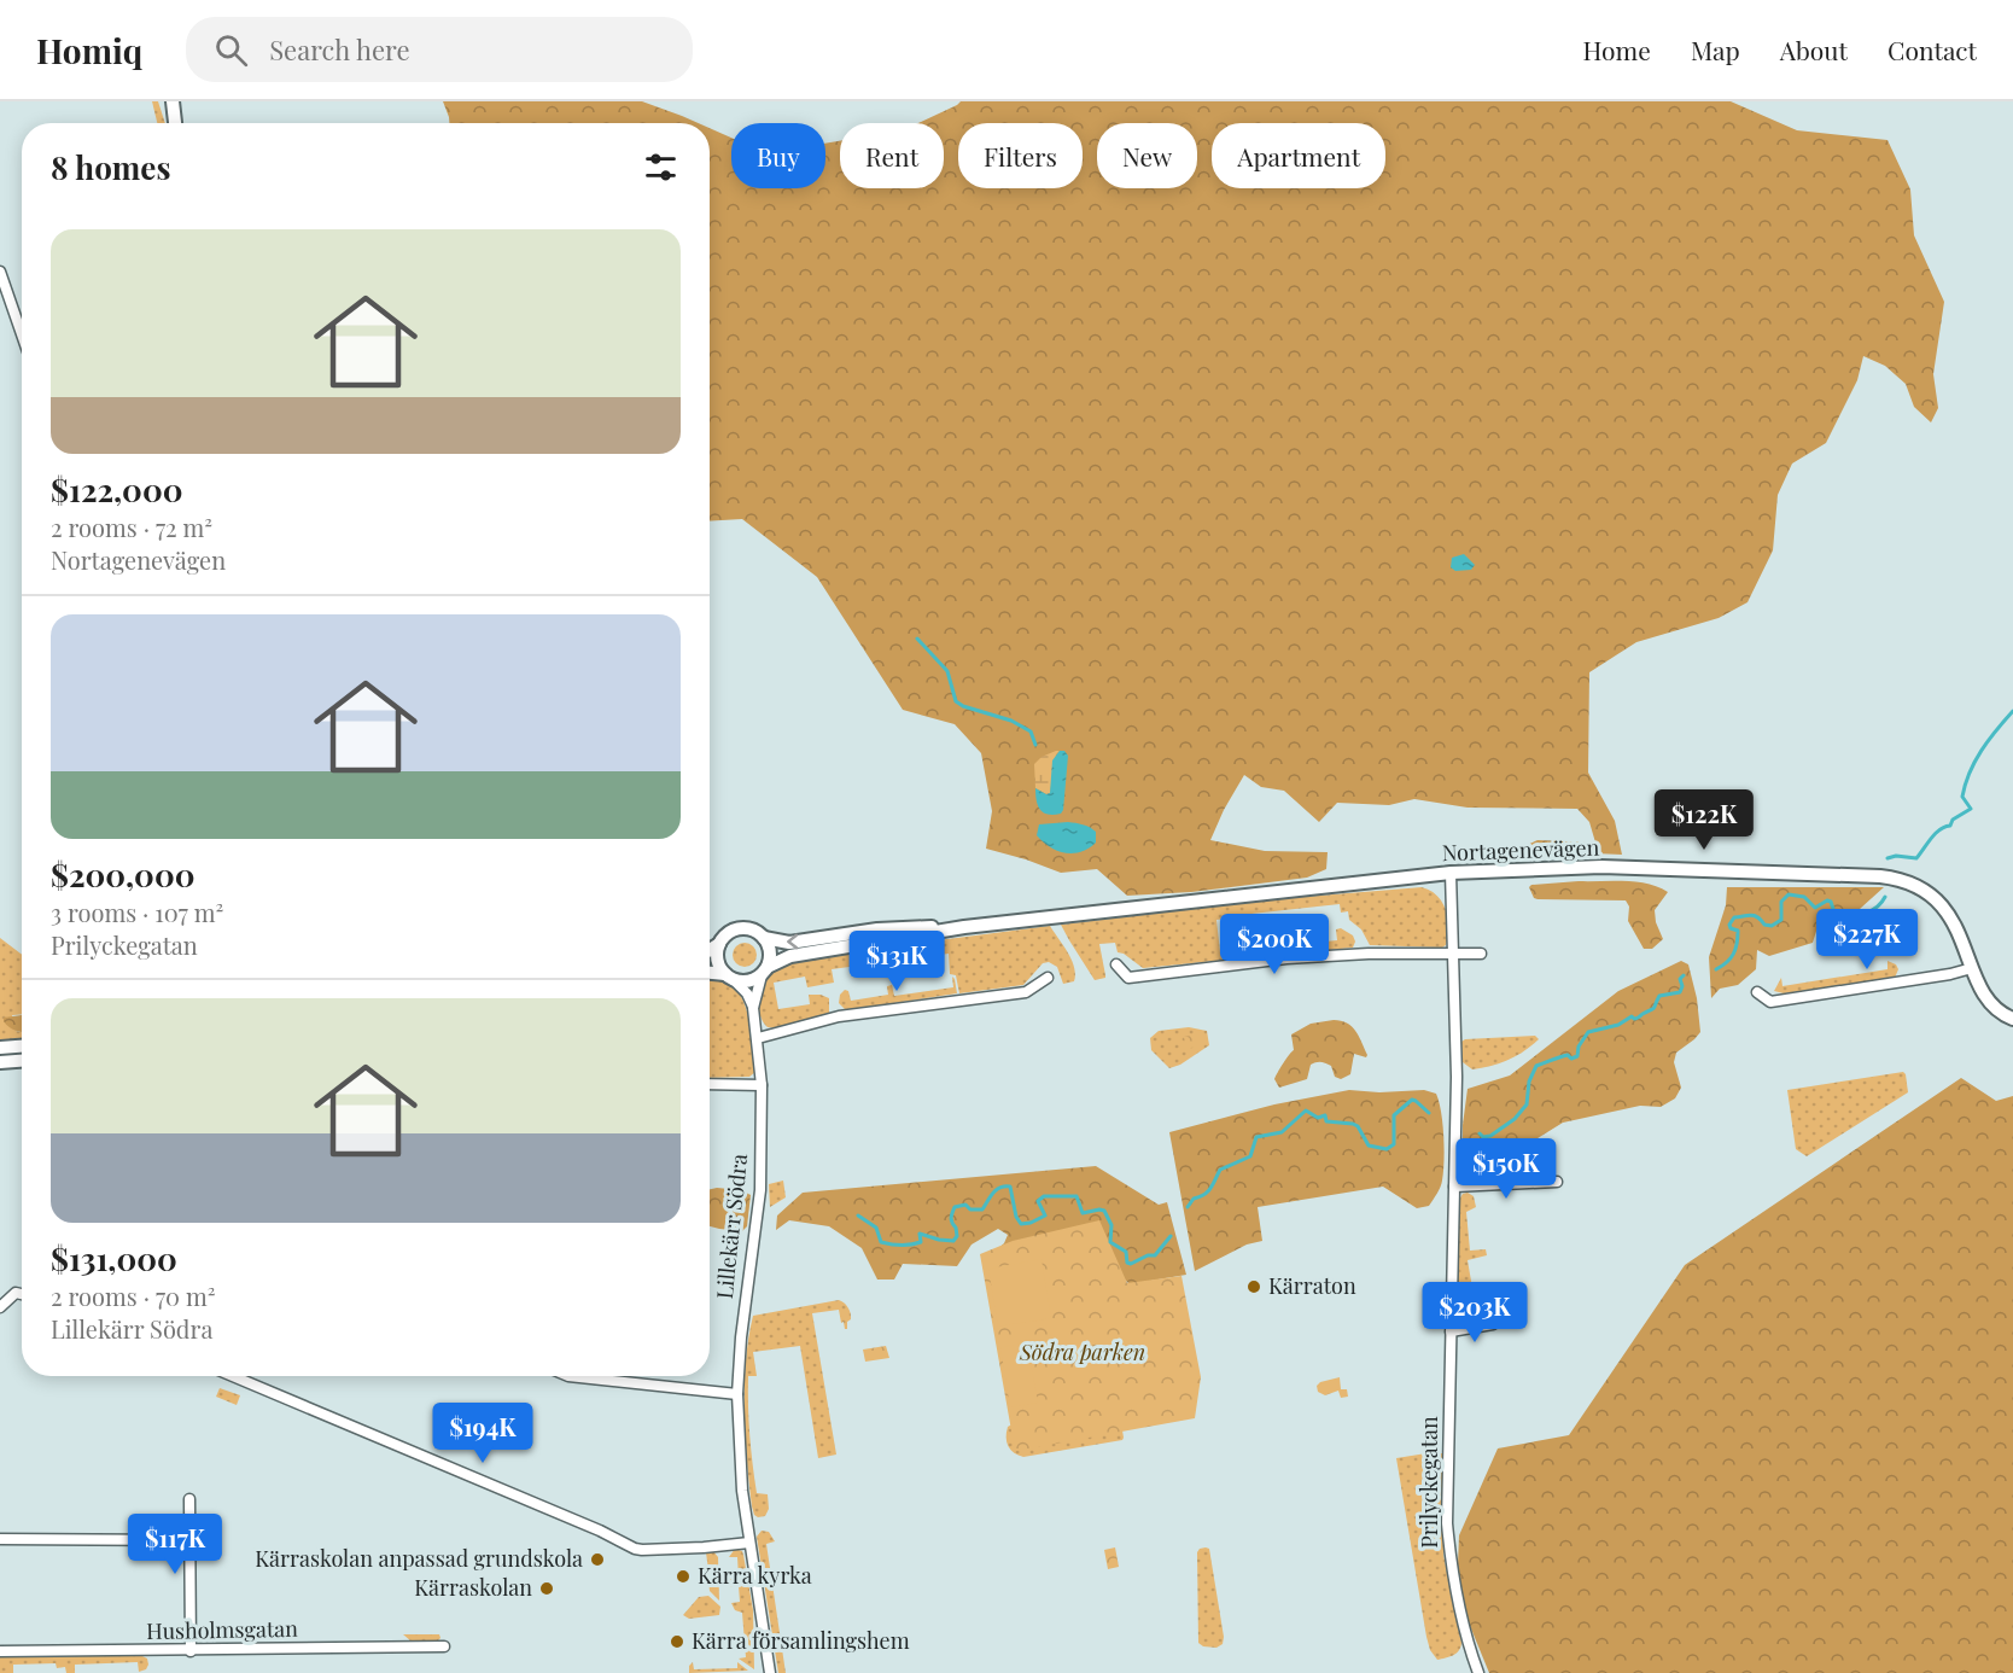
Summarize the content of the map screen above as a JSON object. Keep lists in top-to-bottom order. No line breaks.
{"streets":{"street":["Nortagenevägen","Lillekärr Södra","Prilyckegatan","Husholmsgatan"]},"crossings":[["Nortagenevägen","Lillekärr Södra"],["Nortagenevägen","Prilyckegatan"]],"parks":["Södra parken"],"places":["Kärraton","Kärraskolan anpassad grundskola","Kärra kyrka","Kärraskolan","Kärra församlingshem"],"page":{"header":"Homiq","search":"Search here","nav":["Home","Map","About","Contact"],"chip":["Buy","Rent","Filters","New","Apartment"],"heading":"8 homes","list":[{"name":"$122,000","note":"2 rooms · 72 m² · Nortagenevägen"},{"name":"$200,000","note":"3 rooms · 107 m² · Prilyckegatan"},{"name":"$131,000","note":"2 rooms · 70 m² · Lillekärr Södra"}],"price":["$122K","$227K","$200K","$131K","$150K","$203K","$194K","$117K"]}}
